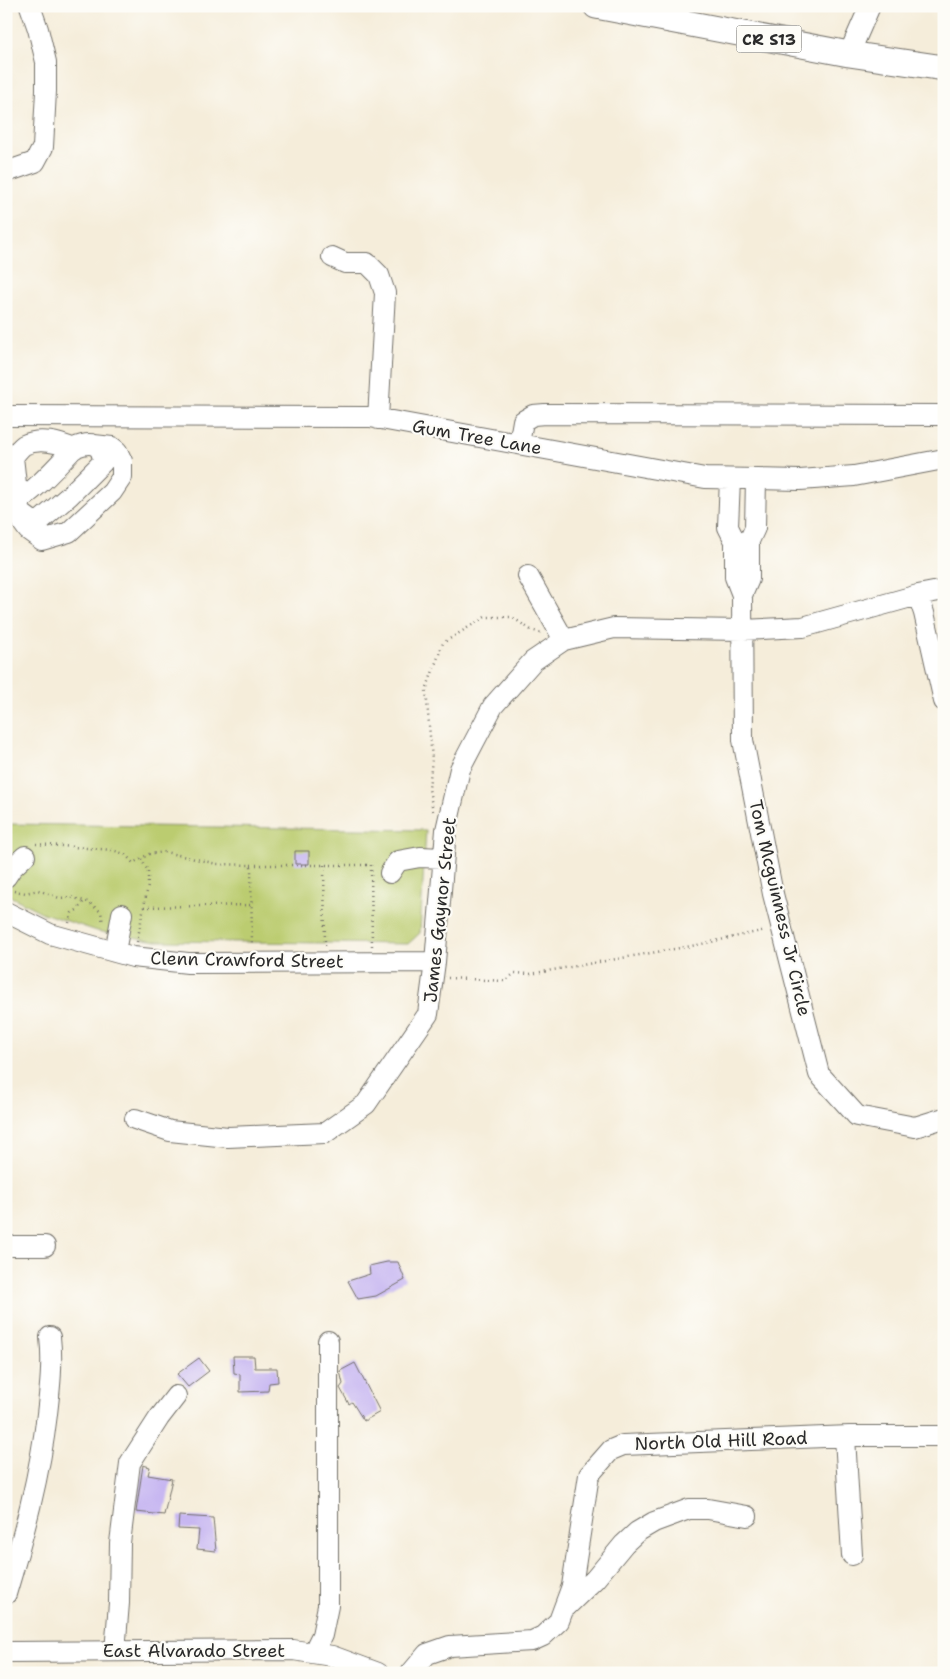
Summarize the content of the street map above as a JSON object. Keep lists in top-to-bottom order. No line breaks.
{"streets":{"main road":["CR S13"],"street":["Gum Tree Lane","Tom Mcguinness Jr Circle","James Gaynor Street","Clenn Crawford Street","North Old Hill Road","East Alvarado Street"]},"crossings":[["Gum Tree Lane","Tom Mcguinness Jr Circle"],["Tom Mcguinness Jr Circle","James Gaynor Street"],["James Gaynor Street","Clenn Crawford Street"]]}
